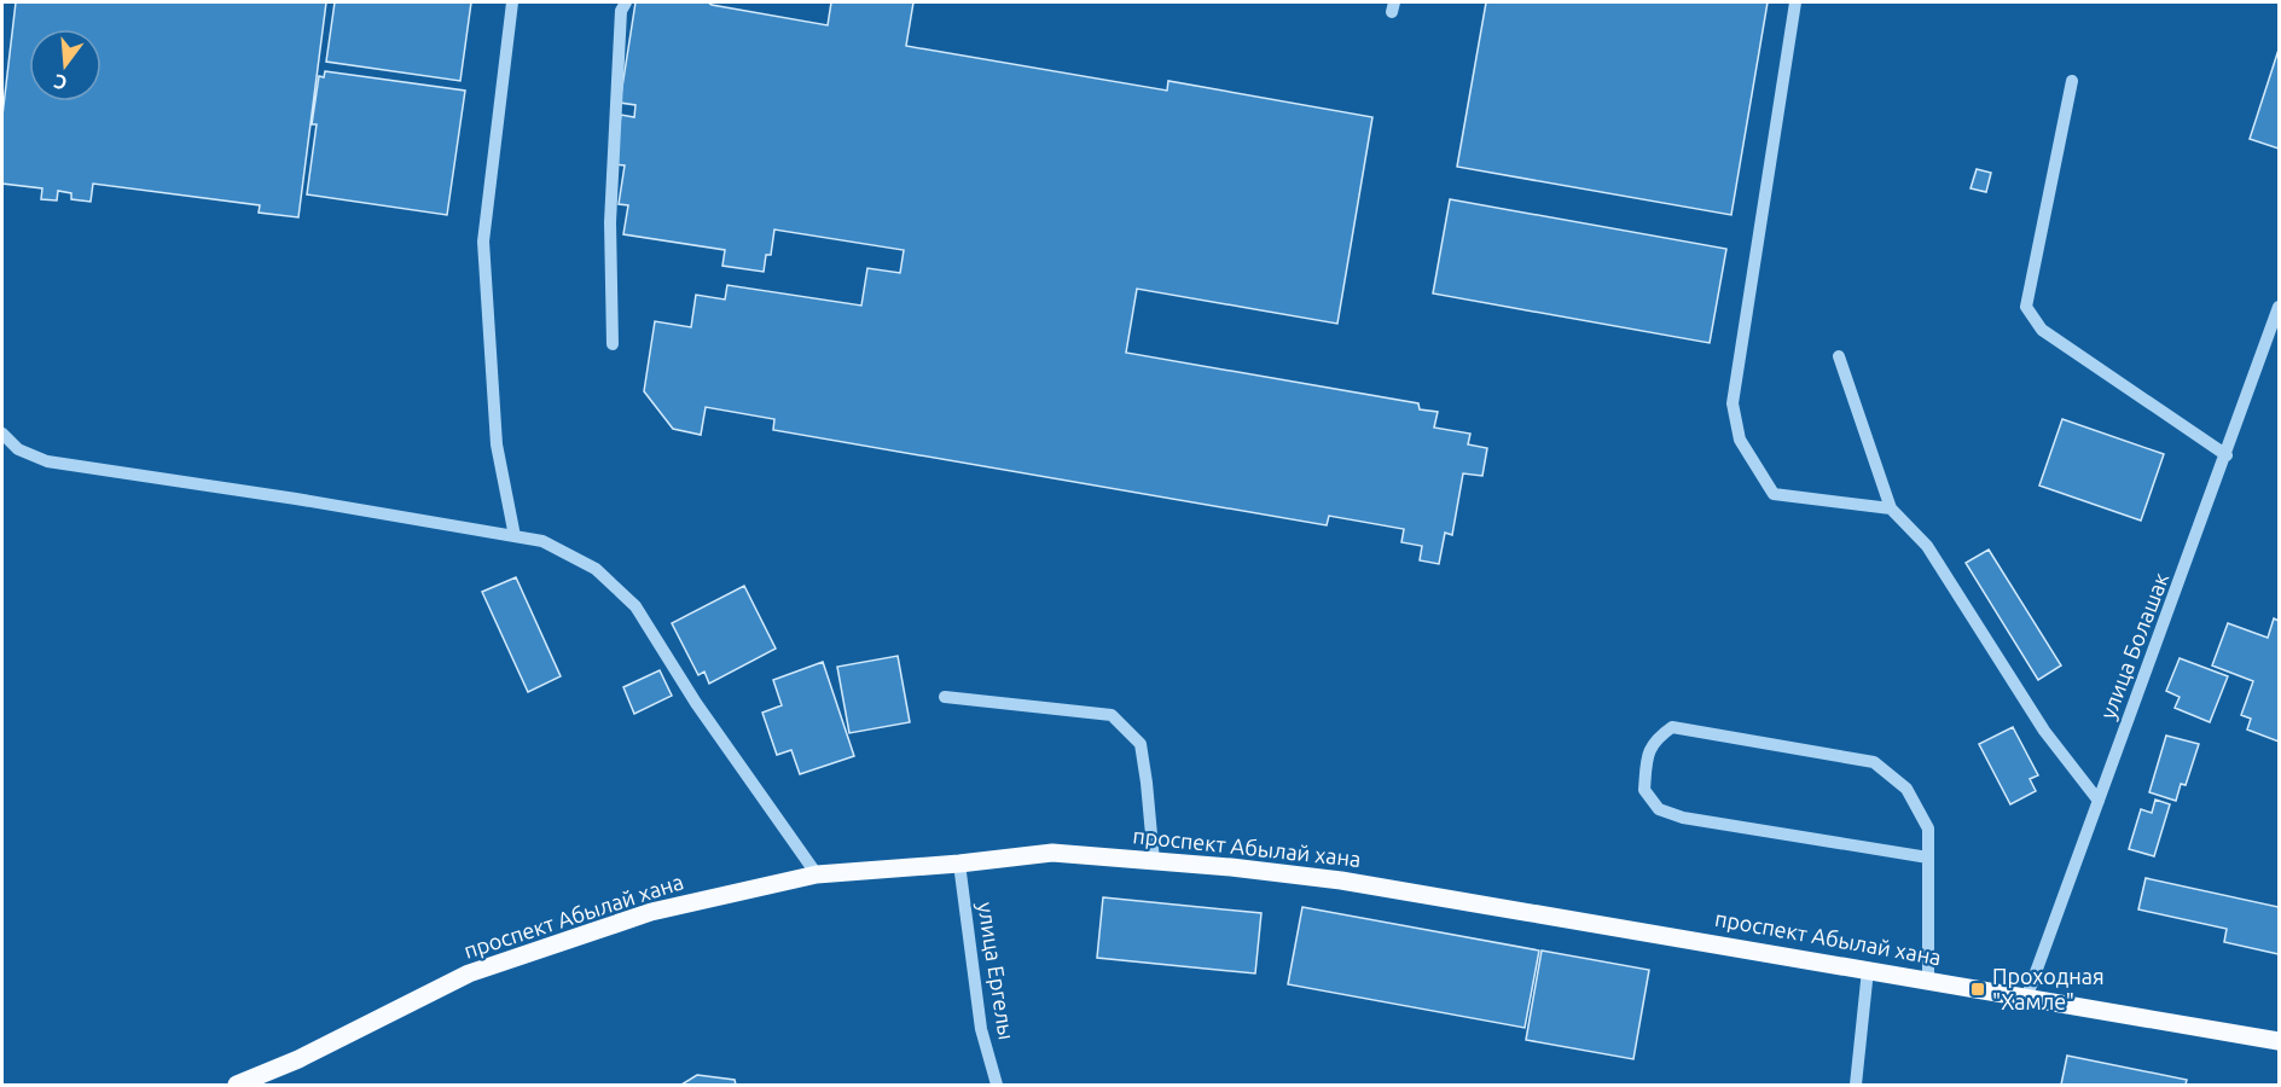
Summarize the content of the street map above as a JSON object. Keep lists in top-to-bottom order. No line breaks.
{"streets":{"main road":["проспект Абылай хана"],"street":["улица Болашак","улица Ергелы"]},"crossings":[["улица Болашак","проспект Абылай хана"],["проспект Абылай хана","улица Ергелы"]],"places":{"transit":["Проходная \"Хамле\""]},"north":"bottom"}
